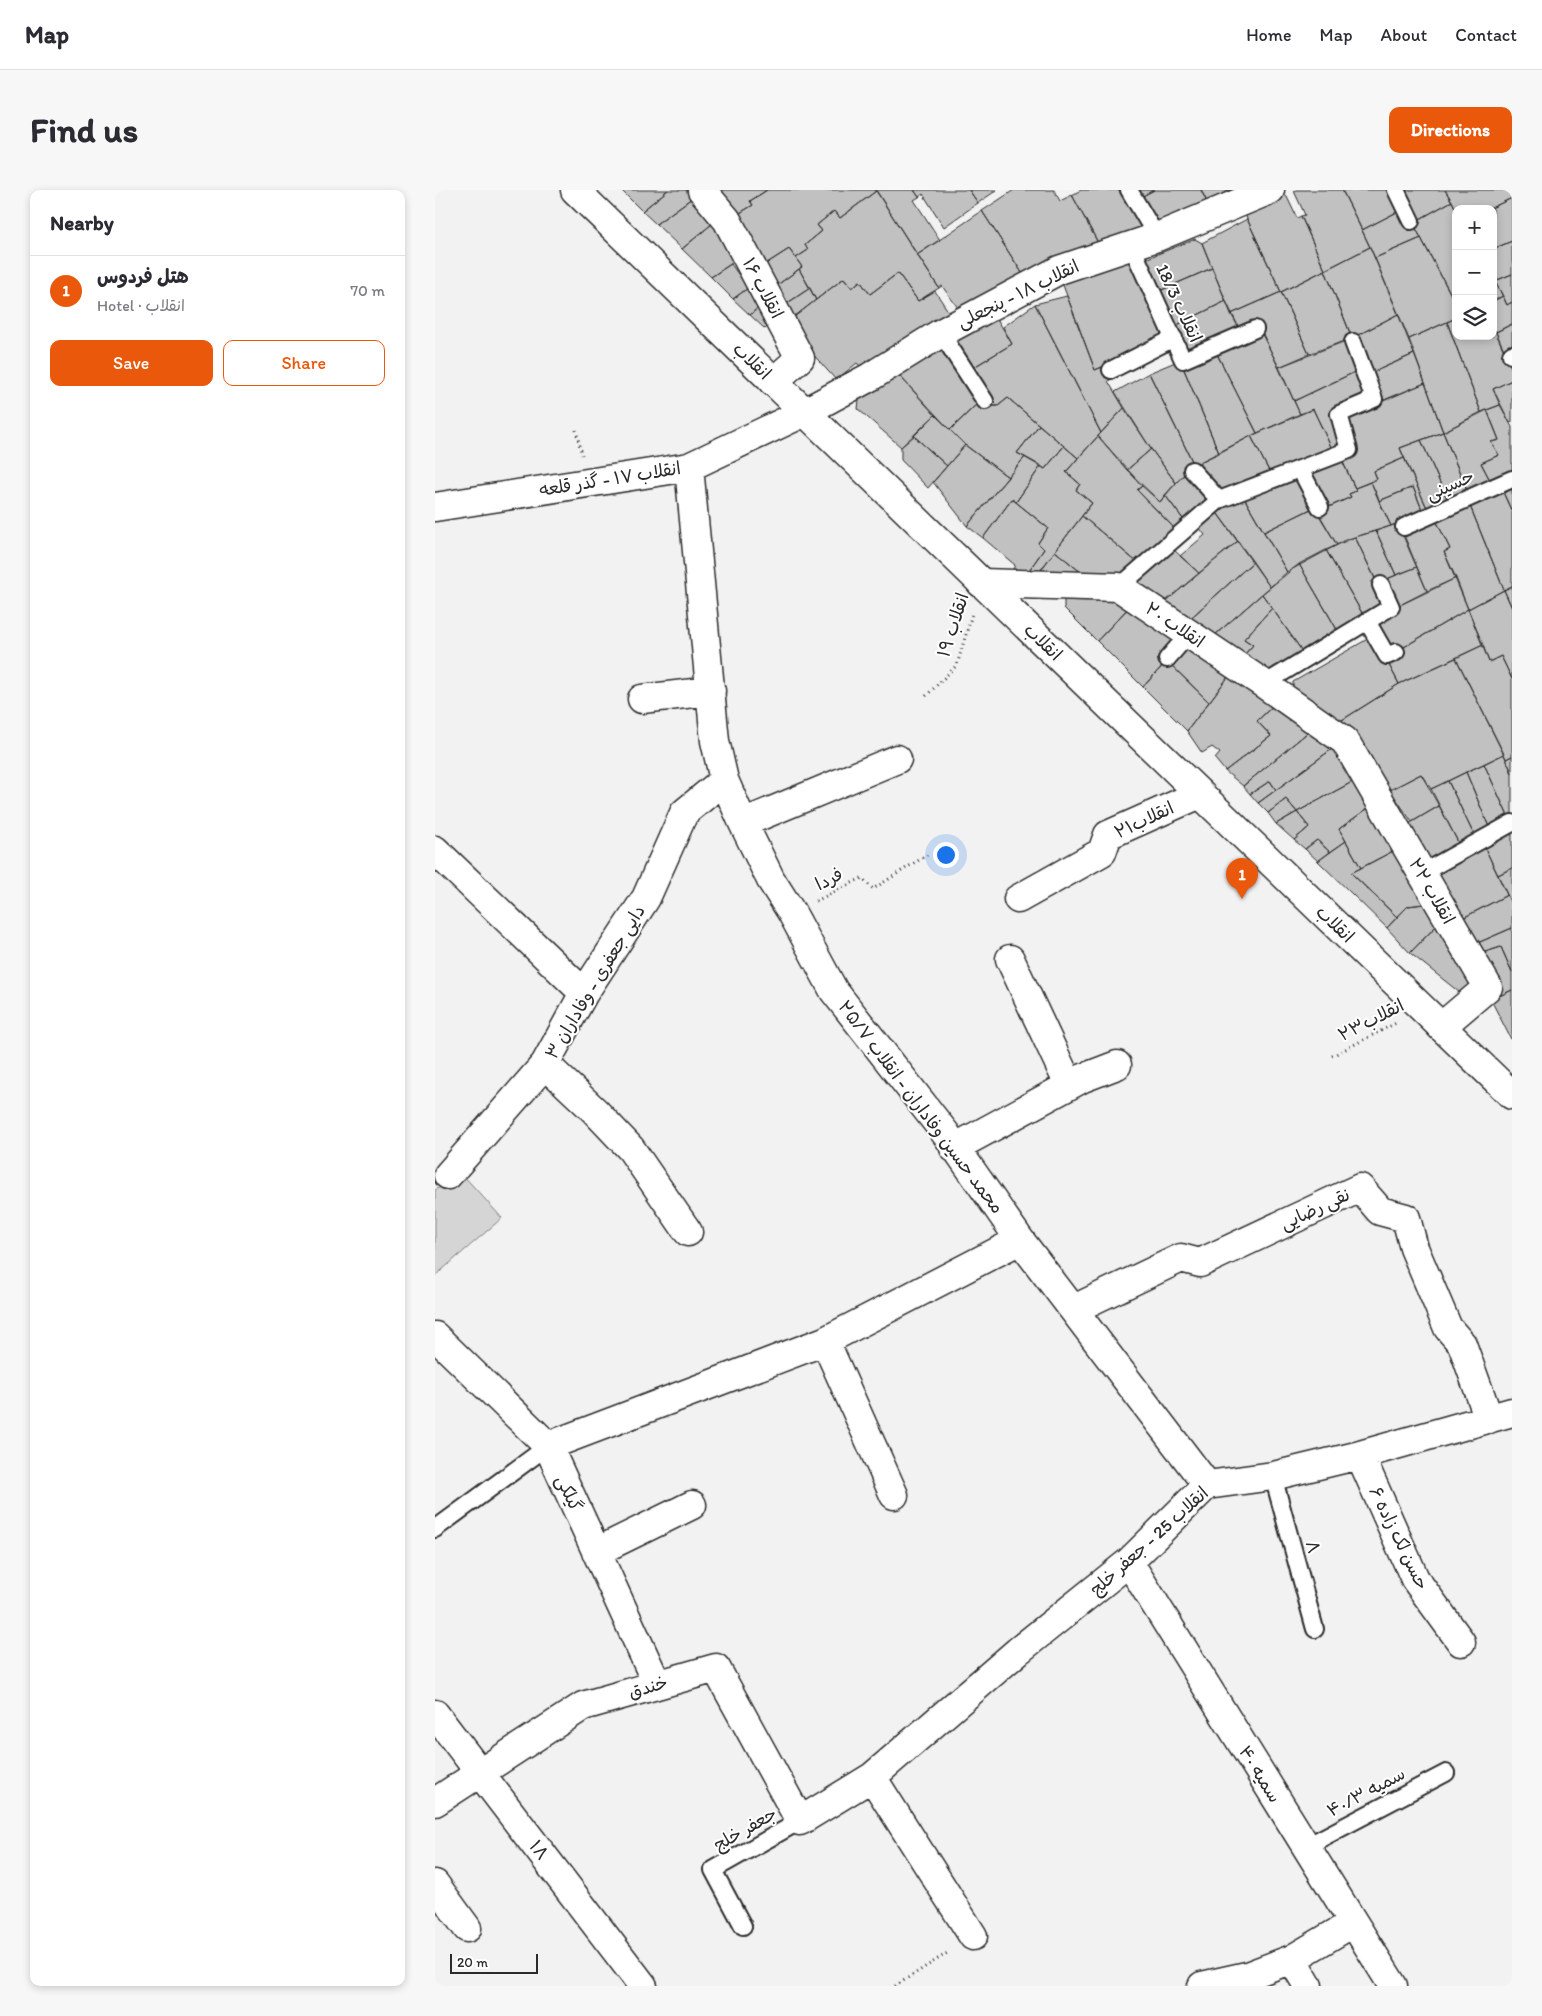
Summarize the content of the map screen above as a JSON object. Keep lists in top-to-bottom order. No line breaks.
{"streets":{"street":["انقلاب ۱۶","انقلاب ۱۸ - پنجعلی","انقلاب","انقلاب ۱۷ - گذر قلعه","انقلاب ۲۰","انقلاب۲۱","انقلاب ۲۲","دایی جعفری - وفاداران ۳","محمد حسین وفاداران - انقلاب ۲۵/۷","نقی رضایی","گیلکی","۶ حسن لک زاده","انقلاب 25 - جعفر خلج","خندق","سمیه ۴۰","۱۸"],"lane":["انقلاب 18/3","حسینی","۸","سمیه ۴۰/۳","جعفر خلج"],"path":["انقلاب ۱۹","فردا","انقلاب۲۳"]},"crossings":[["انقلاب ۱۶","انقلاب"],["انقلاب ۱۸ - پنجعلی","انقلاب 18/3"],["انقلاب ۱۸ - پنجعلی","انقلاب"],["انقلاب ۱۸ - پنجعلی","انقلاب ۱۷ - گذر قلعه"],["انقلاب","انقلاب ۱۷ - گذر قلعه"],["انقلاب","انقلاب ۱۹"],["انقلاب","انقلاب۲۱"],["انقلاب","انقلاب ۲۲"],["انقلاب","انقلاب۲۳"],["انقلاب ۱۷ - گذر قلعه","محمد حسین وفاداران - انقلاب ۲۵/۷"],["انقلاب ۲۰","انقلاب ۲۲"],["فردا","محمد حسین وفاداران - انقلاب ۲۵/۷"],["انقلاب ۲۲","انقلاب۲۳"],["دایی جعفری - وفاداران ۳","محمد حسین وفاداران - انقلاب ۲۵/۷"],["محمد حسین وفاداران - انقلاب ۲۵/۷","نقی رضایی"],["محمد حسین وفاداران - انقلاب ۲۵/۷","انقلاب 25 - جعفر خلج"],["نقی رضایی","انقلاب 25 - جعفر خلج"],["گیلکی","خندق"],["۶ حسن لک زاده","انقلاب 25 - جعفر خلج"],["انقلاب 25 - جعفر خلج","۸"],["انقلاب 25 - جعفر خلج","خندق"],["انقلاب 25 - جعفر خلج","سمیه ۴۰"],["انقلاب 25 - جعفر خلج","جعفر خلج"],["خندق","جعفر خلج"],["خندق","۱۸"],["سمیه ۴۰","سمیه ۴۰/۳"]],"scale_bar":"20 m","page":{"header":"Map","nav":["Home","Map","About","Contact"],"buttons":["Directions",["Save","Share"]],"title":"Find us","heading":"Nearby","map_buttons":["+","−"],"list":[{"mark":"1","name":"هتل فردوس","note":"Hotel · انقلاب","value":"70 m"}],"pins":"1","scale":"20 m"}}
